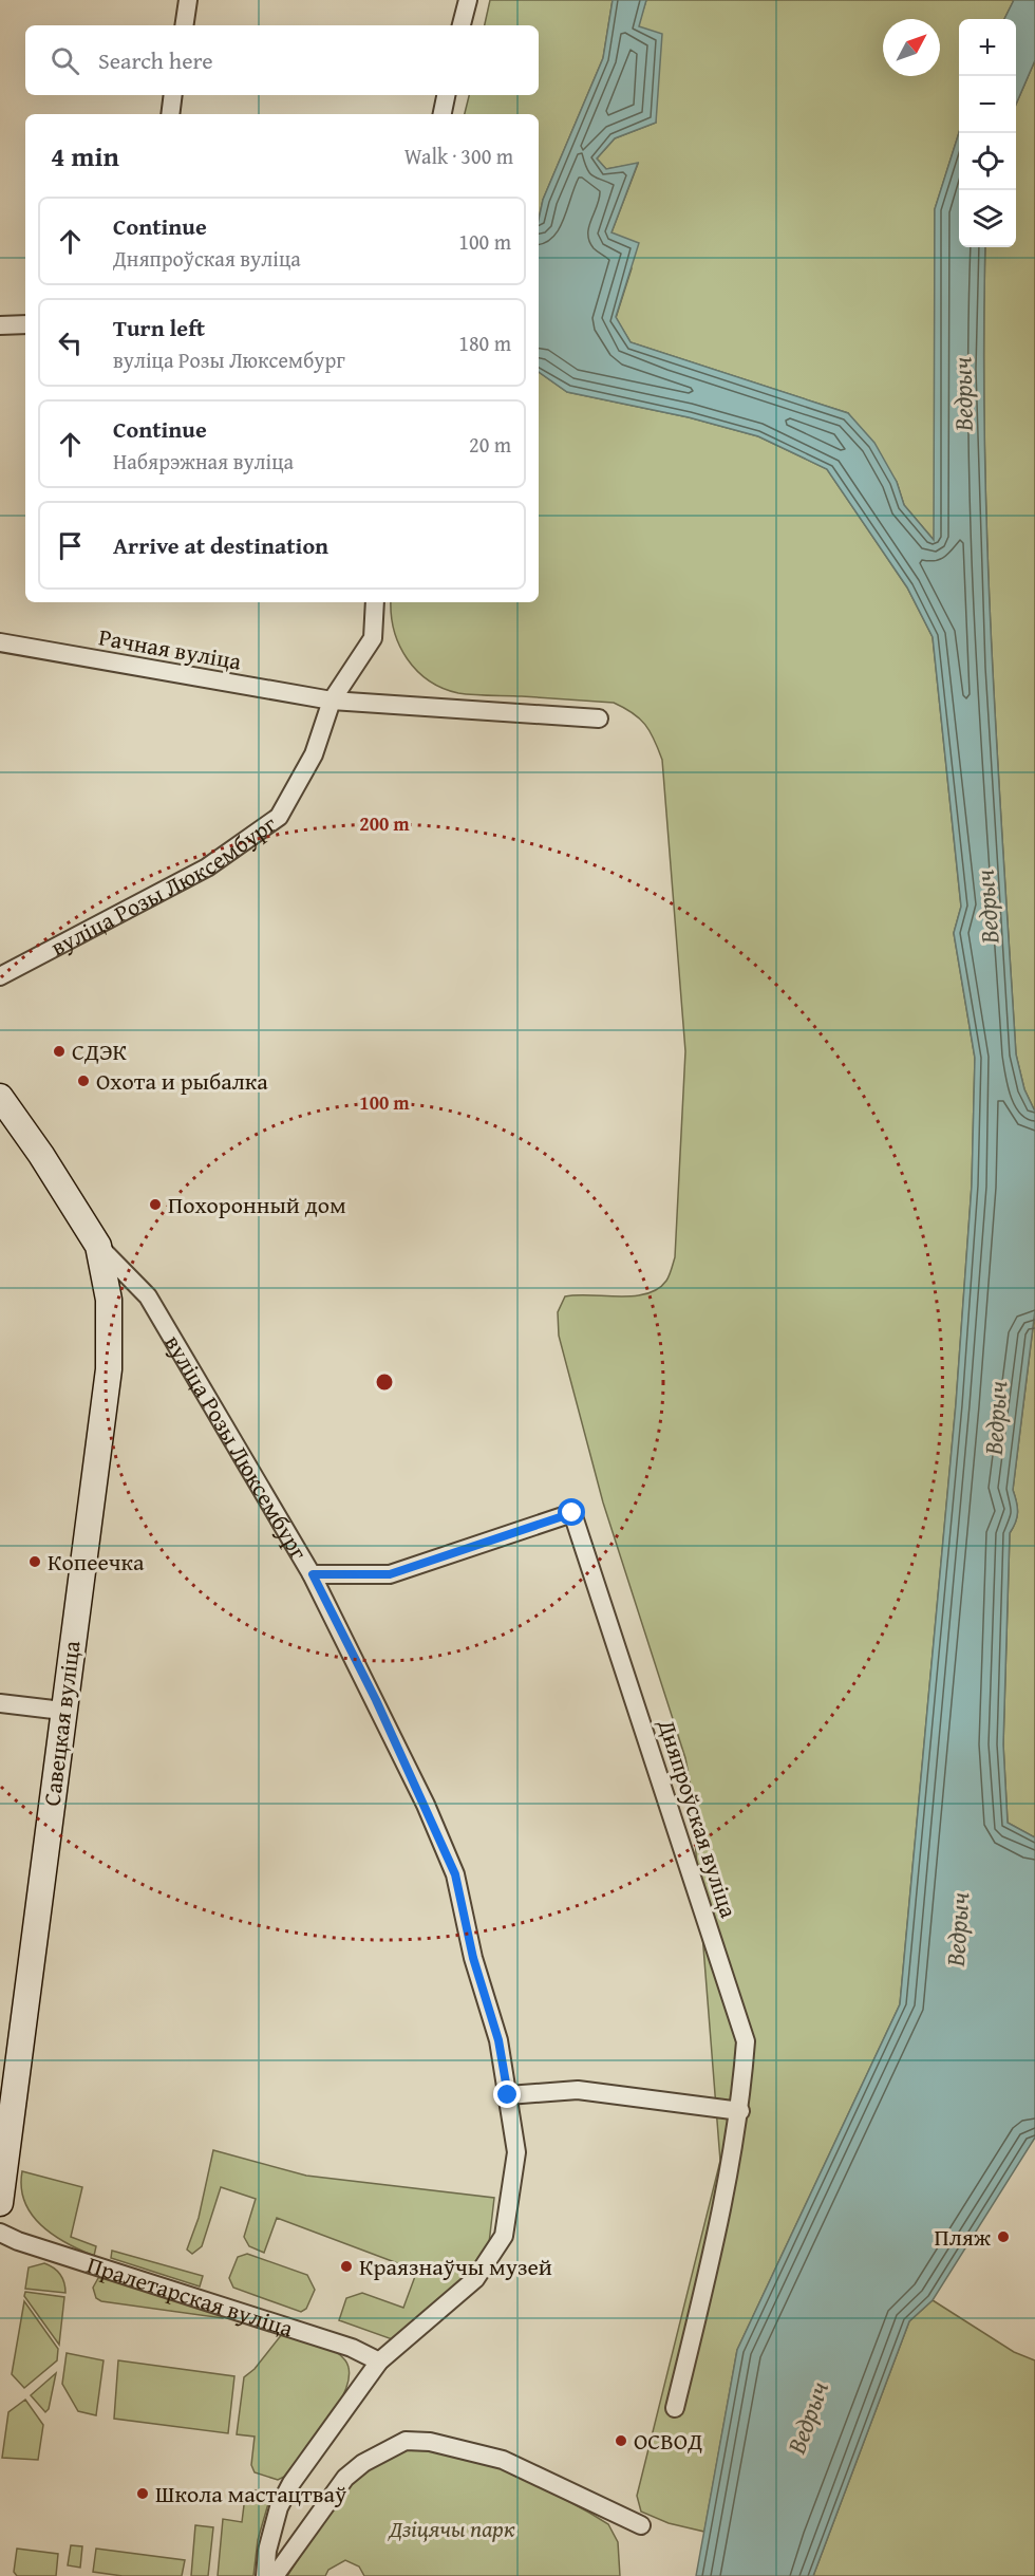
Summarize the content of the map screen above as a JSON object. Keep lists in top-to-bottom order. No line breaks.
{"streets":{"street":["Рачная вуліца","вуліца Розы Люксембург","Савецкая вуліца","Дняпроўская вуліца","Пралетарская вуліца"]},"crossings":[["Рачная вуліца","вуліца Розы Люксембург"],["вуліца Розы Люксембург","Савецкая вуліца"],["вуліца Розы Люксембург","Дняпроўская вуліца"],["вуліца Розы Люксембург","Пралетарская вуліца"]],"water":["Ведрыч"],"parks":["Дзіцячы парк"],"places":["СДЭК","Охота и рыбалка","Похоронный дом","Копеечка","Пляж","Краязнаўчы музей","ОСВОД","Школа мастацтваў"],"north":"top right","page":{"map_buttons":["+","−"],"search":"Search here","heading":["4 min","Walk · 300 m"],"list":[["Continue","Дняпроўская вуліца","100 m"],["Turn left","вуліца Розы Люксембург","180 m"],["Continue","Набярэжная вуліца","20 m"],"Arrive at destination"]},"rings":["200 m","100 m"]}
